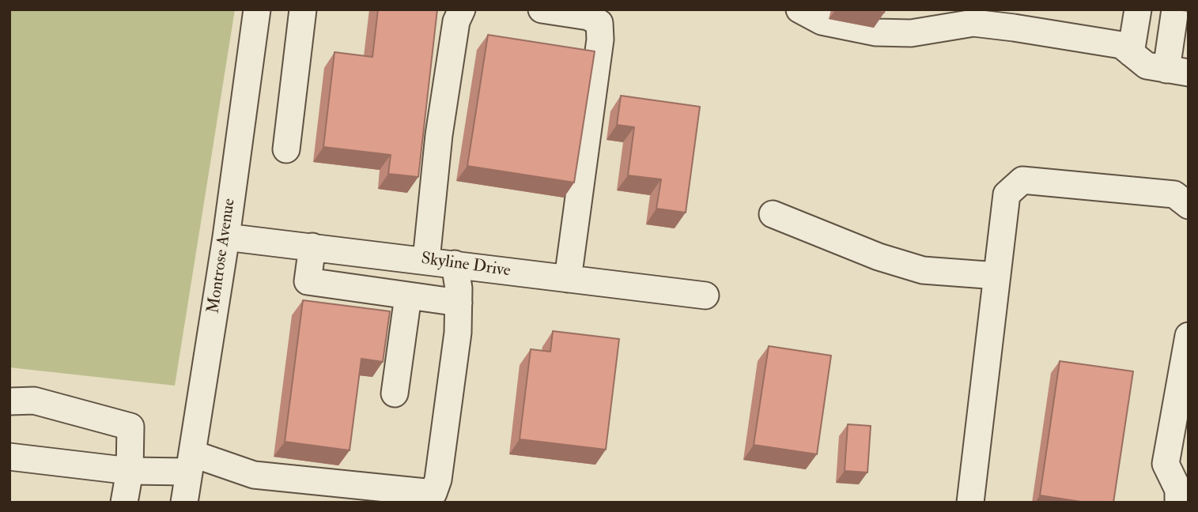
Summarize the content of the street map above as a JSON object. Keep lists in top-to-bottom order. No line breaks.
{"streets":{"street":["Montrose Avenue","Skyline Drive"]},"crossings":[["Montrose Avenue","Skyline Drive"]]}
